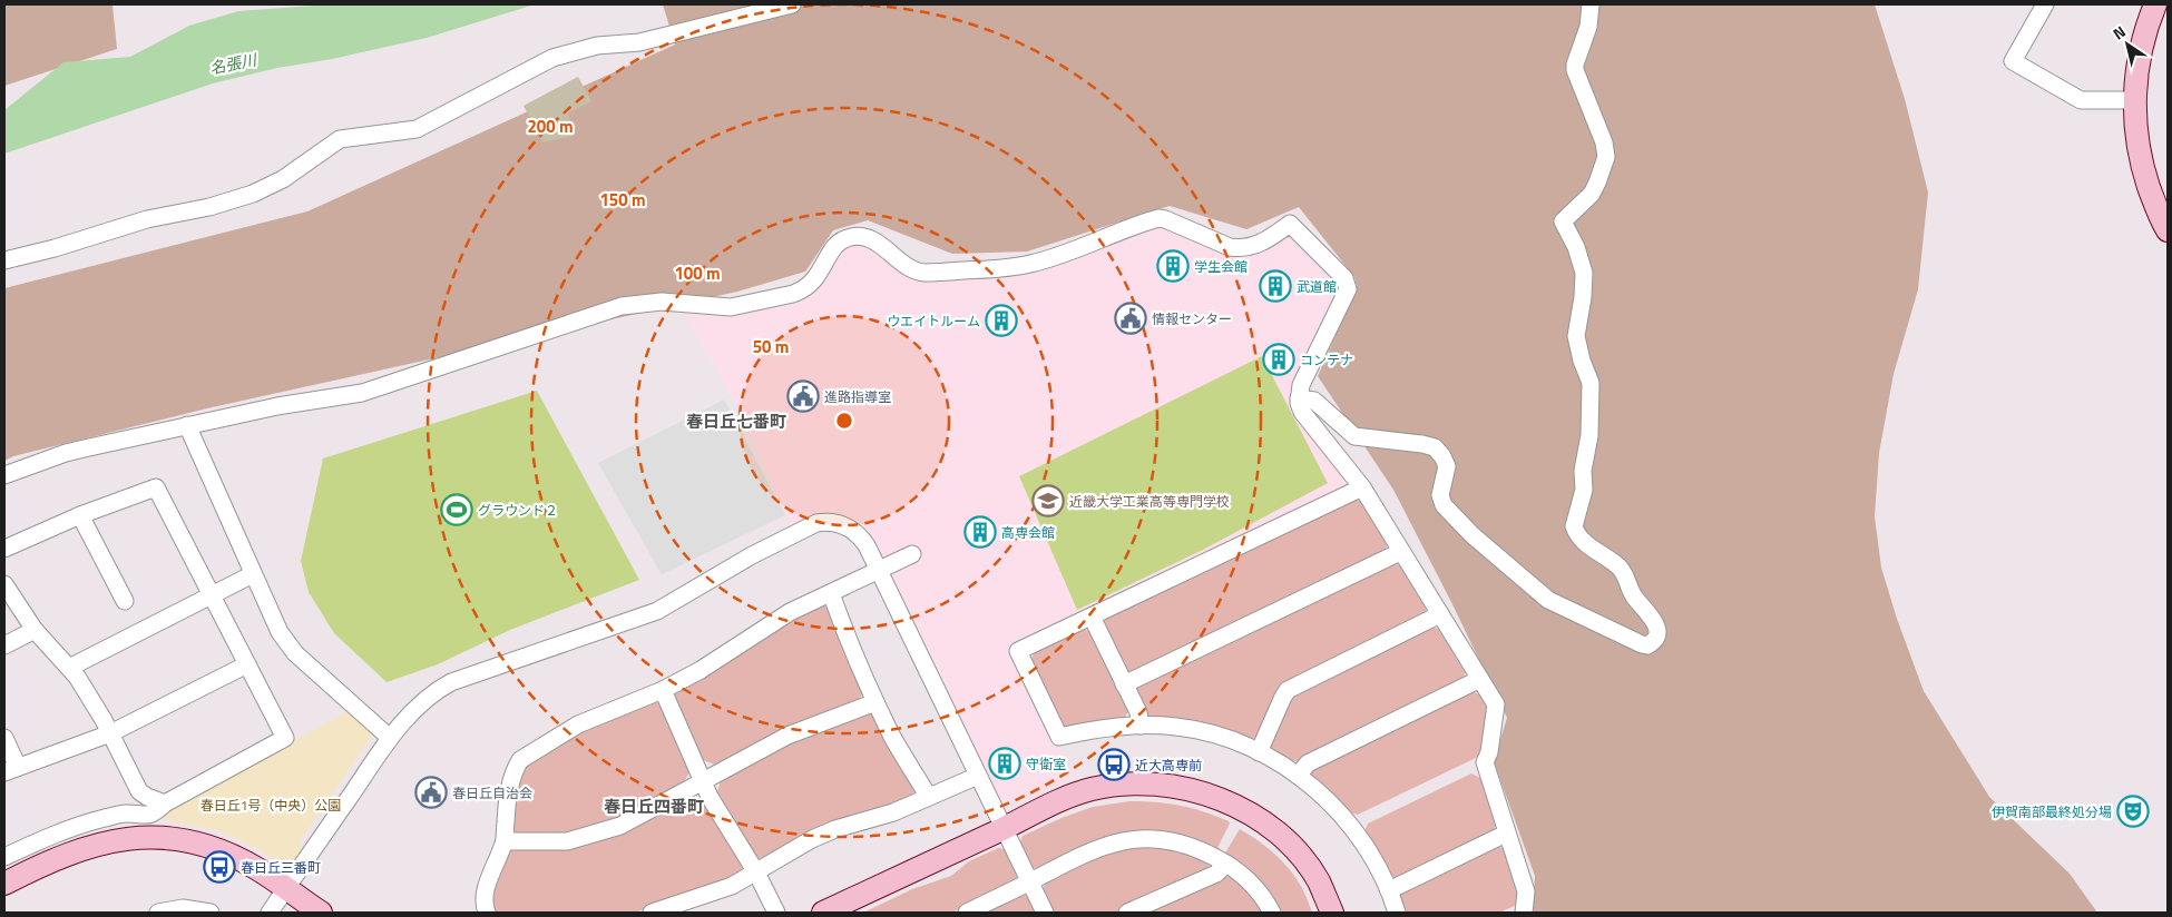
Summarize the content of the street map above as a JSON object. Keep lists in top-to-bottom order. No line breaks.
{"districts":["春日丘七番町","春日丘四番町"],"water":["名張川"],"parks":["春日丘1号（中央）公園"],"places":{"building":["学生会館","武道館","ウエイトルーム","コンテナ","高専会館","守衛室"],"public building":["情報センター","進路指導室","春日丘自治会"],"school or university":["近畿大学工業高等専門学校"],"sports":["グラウンド２"],"bus stop":["近大高専前","春日丘三番町"],"theatre":["伊賀南部最終処分場"]},"north":"top left","rings":["200 m","150 m","100 m","50 m"]}
